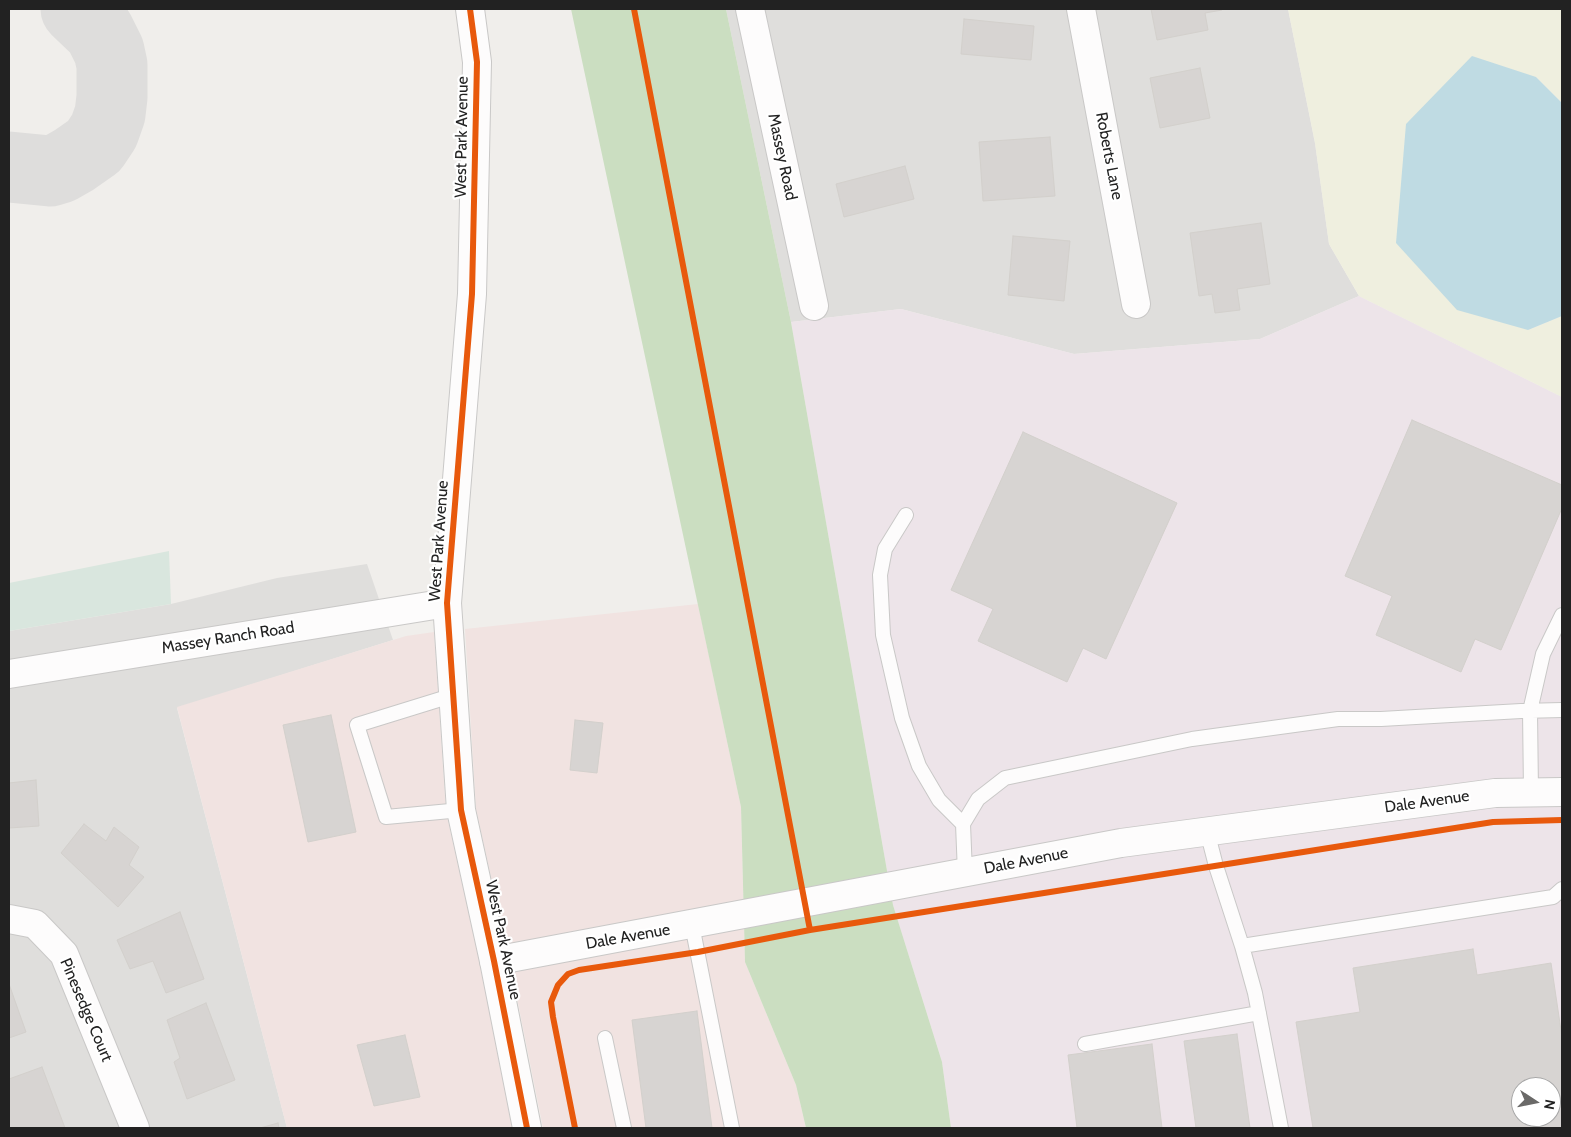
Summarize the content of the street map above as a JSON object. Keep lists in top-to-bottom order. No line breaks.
{"streets":{"street":["West Park Avenue","Roberts Lane","Massey Road","Massey Ranch Road","Dale Avenue","Pinesedge Court"]},"crossings":[["West Park Avenue","Massey Ranch Road"],["West Park Avenue","Dale Avenue"]],"north":"right"}
